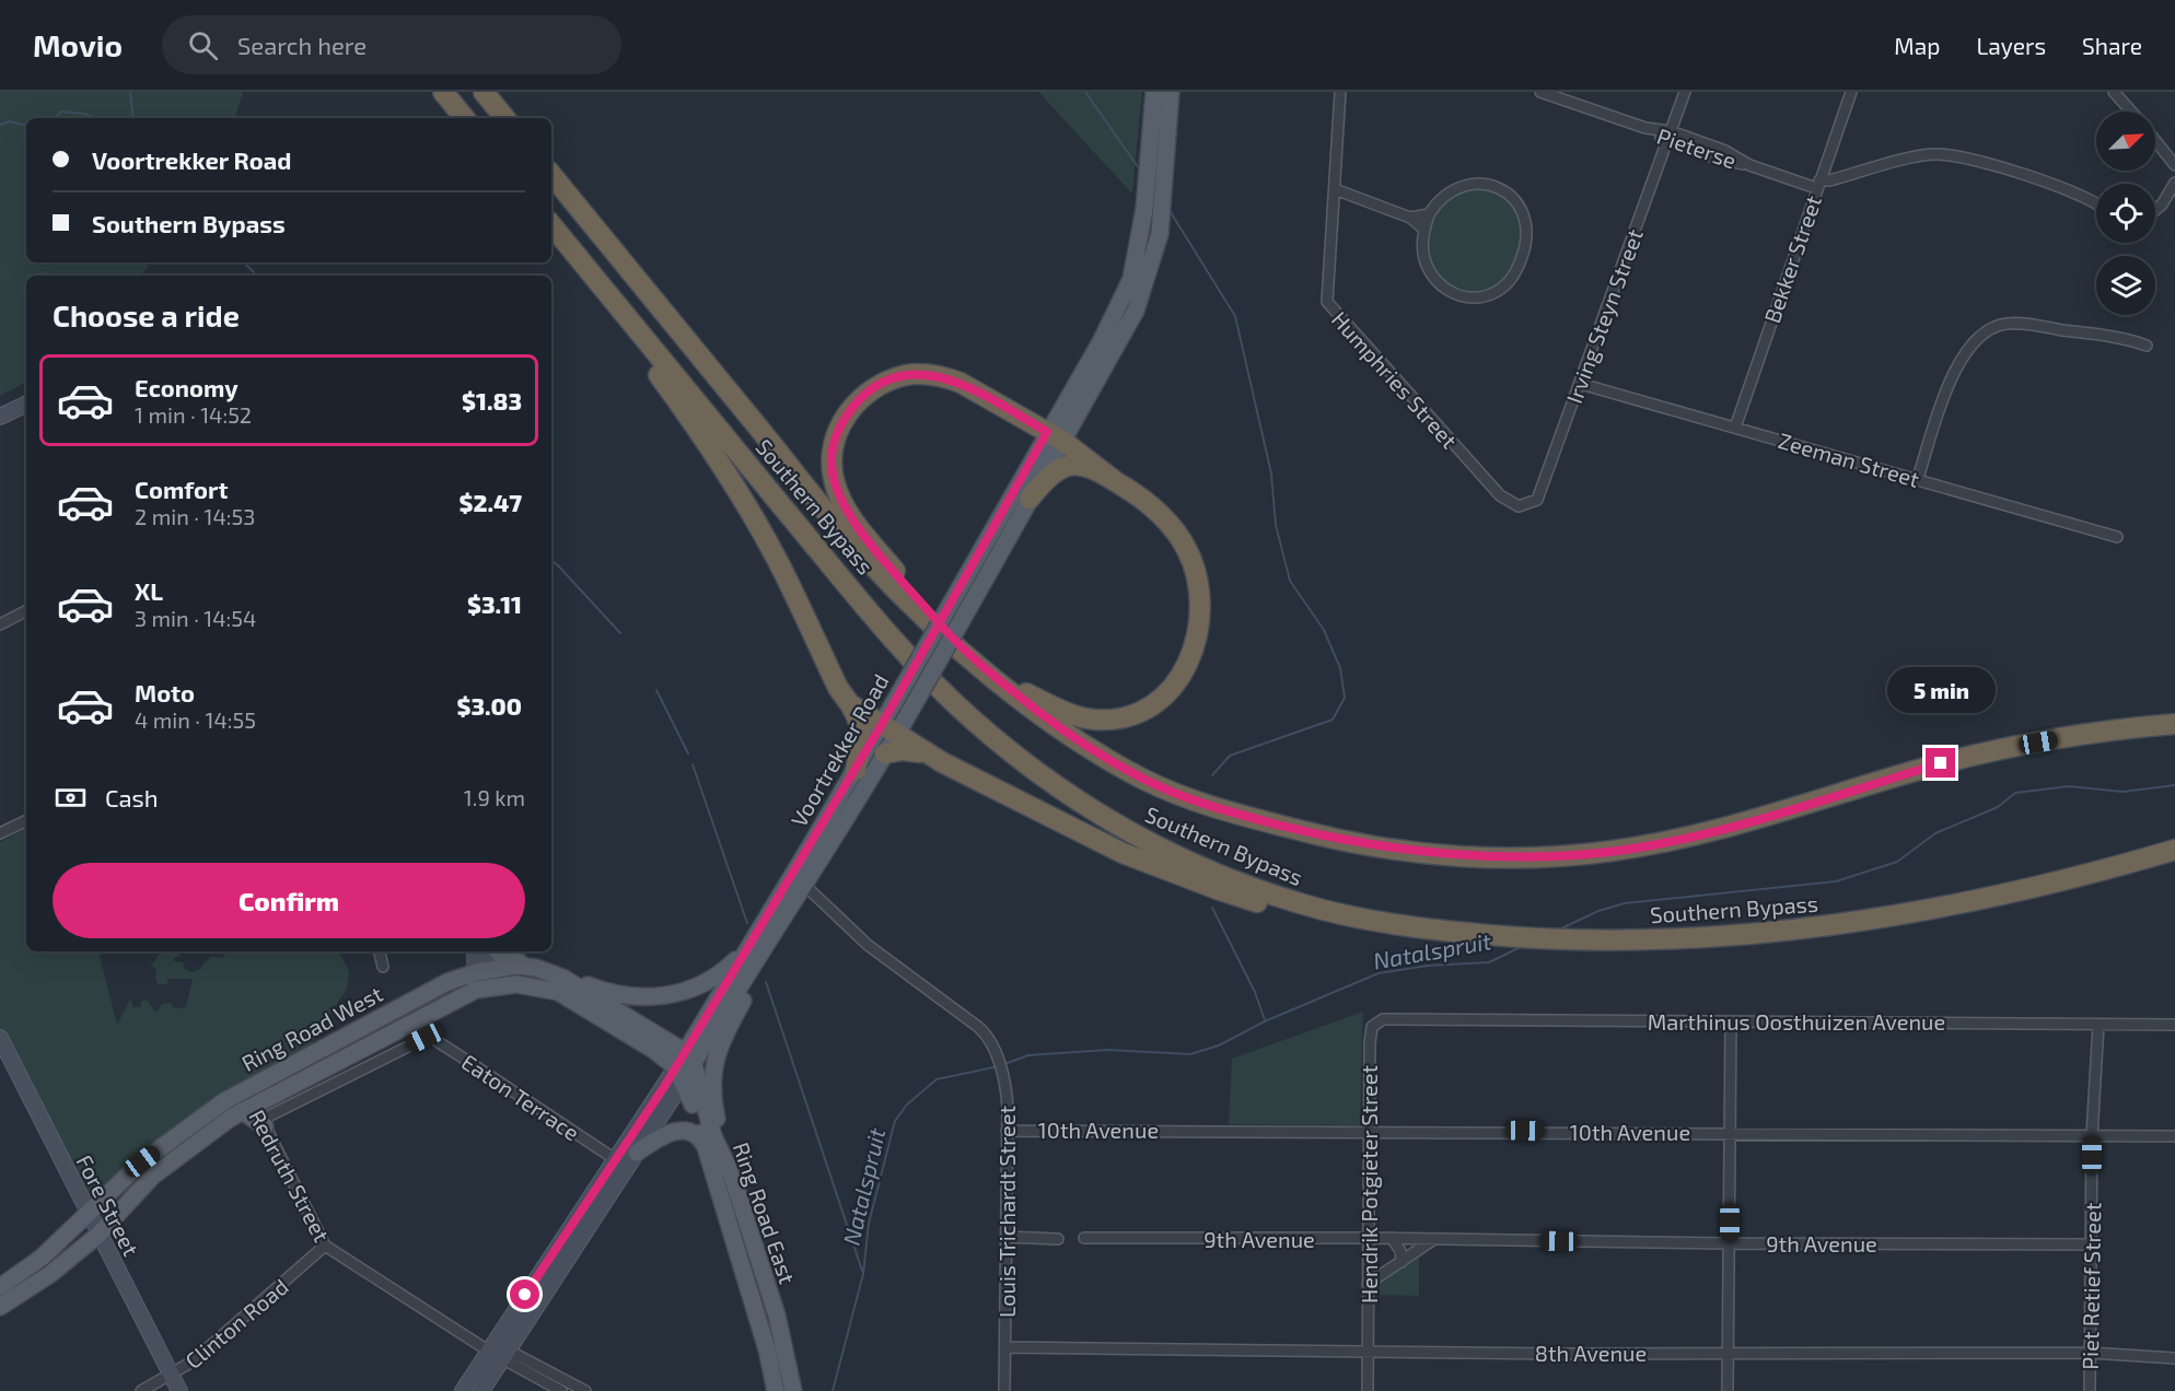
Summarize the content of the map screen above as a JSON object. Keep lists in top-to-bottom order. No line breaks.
{"streets":{"highway":["Southern Bypass"],"main road":["Voortrekker Road","Ring Road West","Ring Road East"],"street":["Pieterse","Bekker Street","Irving Steyn Street","Humphries Street","Zeeman Street","Marthinus Oosthuizen Avenue","Eaton Terrace","10th Avenue","Redruth Street","Hendrik Potgieter Street","Fore Street","Louis Trichardt Street","9th Avenue","Piet Retief Street","Clinton Road","8th Avenue"]},"crossings":[["Pieterse","Bekker Street"],["Pieterse","Irving Steyn Street"],["Bekker Street","Zeeman Street"],["Irving Steyn Street","Humphries Street"],["Irving Steyn Street","Zeeman Street"],["Voortrekker Road","Ring Road West"],["Voortrekker Road","Eaton Terrace"],["Voortrekker Road","Redruth Street"],["Voortrekker Road","Louis Trichardt Street"],["Voortrekker Road","Ring Road East"],["Marthinus Oosthuizen Avenue","Hendrik Potgieter Street"],["Marthinus Oosthuizen Avenue","Piet Retief Street"],["Ring Road West","Fore Street"],["Ring Road West","Ring Road East"],["Eaton Terrace","Redruth Street"],["10th Avenue","Hendrik Potgieter Street"],["10th Avenue","Louis Trichardt Street"],["10th Avenue","Piet Retief Street"],["Redruth Street","Clinton Road"],["Hendrik Potgieter Street","9th Avenue"],["Hendrik Potgieter Street","8th Avenue"],["Fore Street","Clinton Road"],["Louis Trichardt Street","8th Avenue"],["9th Avenue","Piet Retief Street"],["Piet Retief Street","8th Avenue"]],"water":["Natalspruit"],"north":"top right","page":{"header":"Movio","search":"Search here","nav":["Map","Layers","Share"],"banner":["Voortrekker Road","Southern Bypass"],"heading":"Choose a ride","list":[{"name":"Economy","note":"1 min · 14:52","value":"$1.83"},{"name":"Comfort","note":"2 min · 14:53","value":"$2.47"},{"name":"XL","note":"3 min · 14:54","value":"$3.11"},{"name":"Moto","note":"4 min · 14:55","value":"$3.00"}],"bubble":"5 min","pay":["Cash","1.9 km"],"buttons":"Confirm"}}
